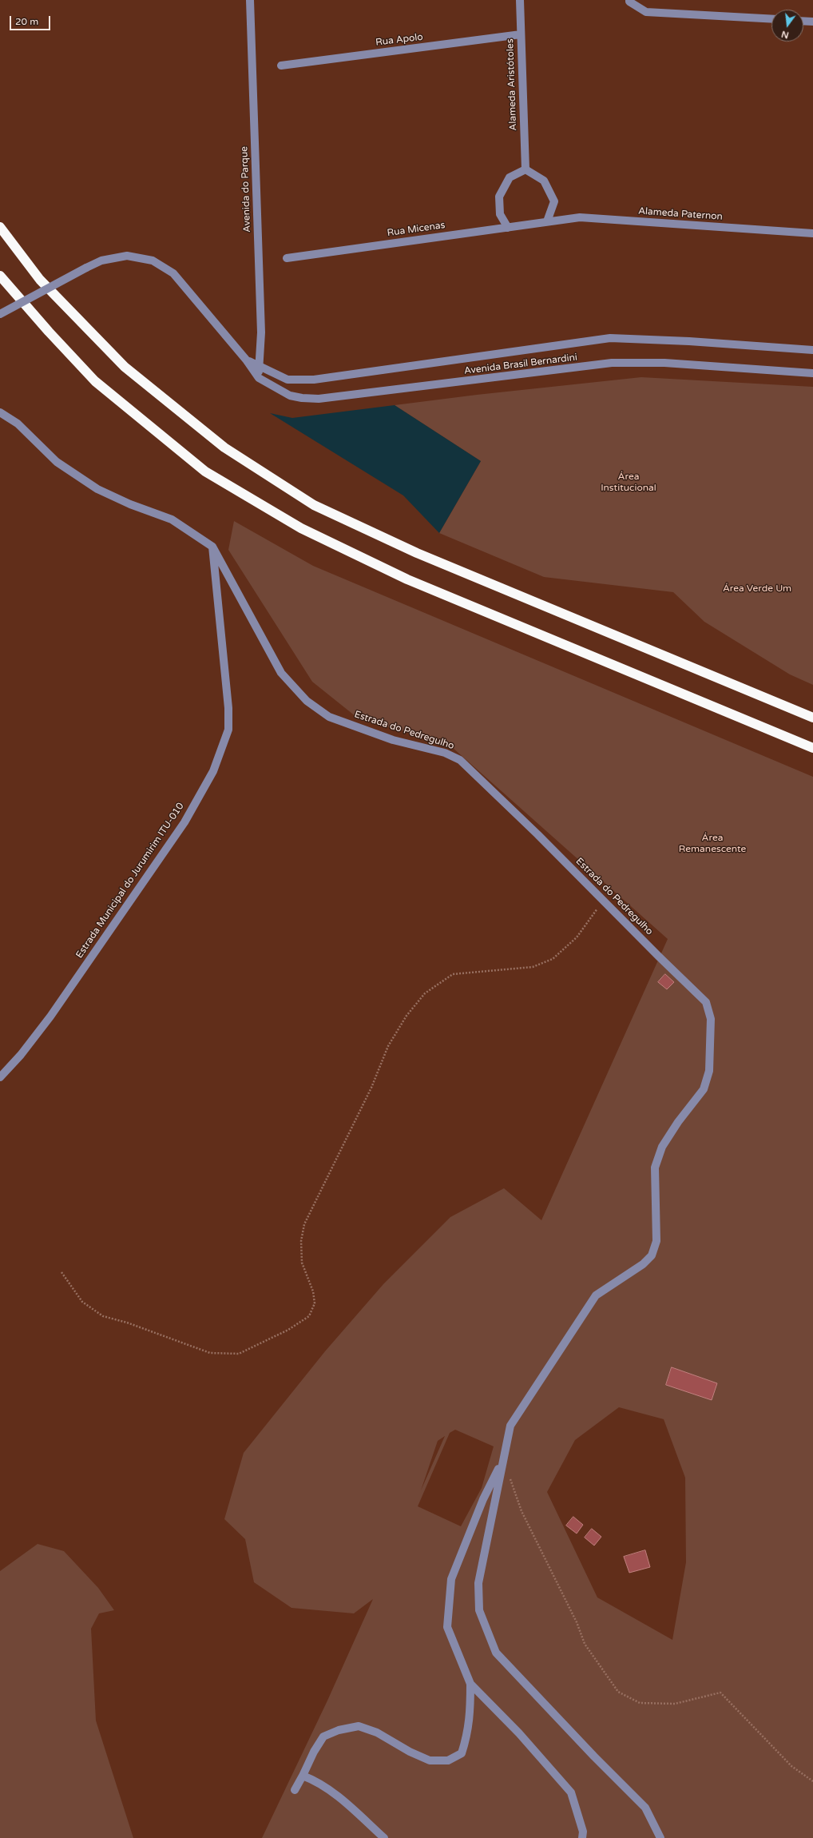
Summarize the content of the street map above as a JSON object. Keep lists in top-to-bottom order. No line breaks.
{"streets":{"street":["Rua Apolo","Alameda Aristótoles","Avenida do Parque","Alameda Paternon","Rua Micenas","Avenida Brasil Bernardini","Estrada do Pedregulho","Estrada Municipal do Jurumirim ITU-010"]},"crossings":[["Rua Apolo","Alameda Aristótoles"],["Alameda Aristótoles","Alameda Paternon"],["Alameda Aristótoles","Rua Micenas"],["Avenida do Parque","Avenida Brasil Bernardini"],["Alameda Paternon","Rua Micenas"],["Estrada do Pedregulho","Estrada Municipal do Jurumirim ITU-010"]],"parks":["Área Institucional","Área Verde Um","Área Remanescente"],"scale_bar":"20 m","north":"bottom"}
